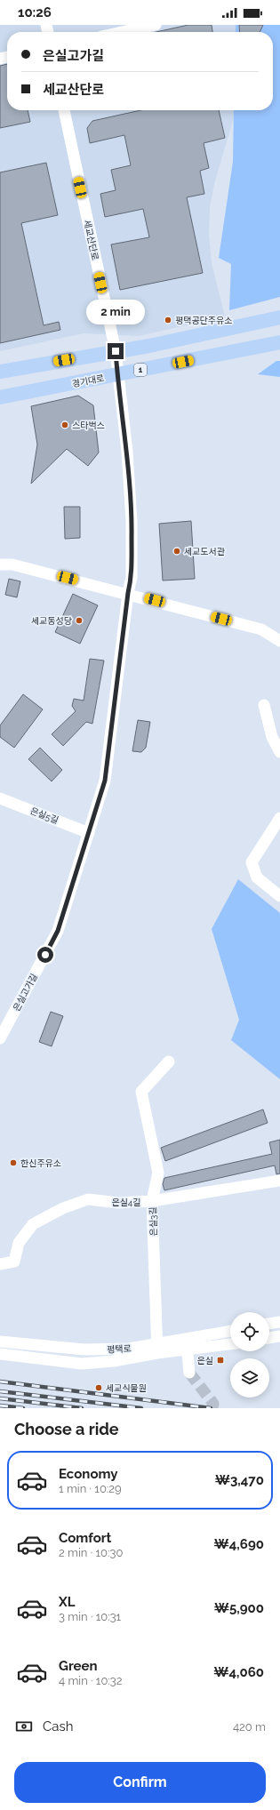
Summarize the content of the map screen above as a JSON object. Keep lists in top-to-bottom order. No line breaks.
{"streets":{"main road":["1","경기대로"],"street":["세교산단로","은실5길","은실고가길","은실4길","은실3길","평택로"]},"crossings":[["세교산단로","경기대로"],["세교산단로","은실고가길"],["경기대로","은실고가길"],["은실5길","은실고가길"],["은실4길","은실3길"],["은실3길","평택로"]],"places":{"other":["평택공단주유소","스타벅스","세교도서관","세교동성당","한신주유소","세교식물원"],"transit":["은실"]},"page":{"status":"10:26","banner":["은실고가길","세교산단로"],"bubble":"2 min","heading":"Choose a ride","list":[{"name":"Economy","note":"1 min · 10:29","value":"₩3,470"},{"name":"Comfort","note":"2 min · 10:30","value":"₩4,690"},{"name":"XL","note":"3 min · 10:31","value":"₩5,900"},{"name":"Green","note":"4 min · 10:32","value":"₩4,060"}],"pay":["Cash","420 m"],"buttons":"Confirm"}}
